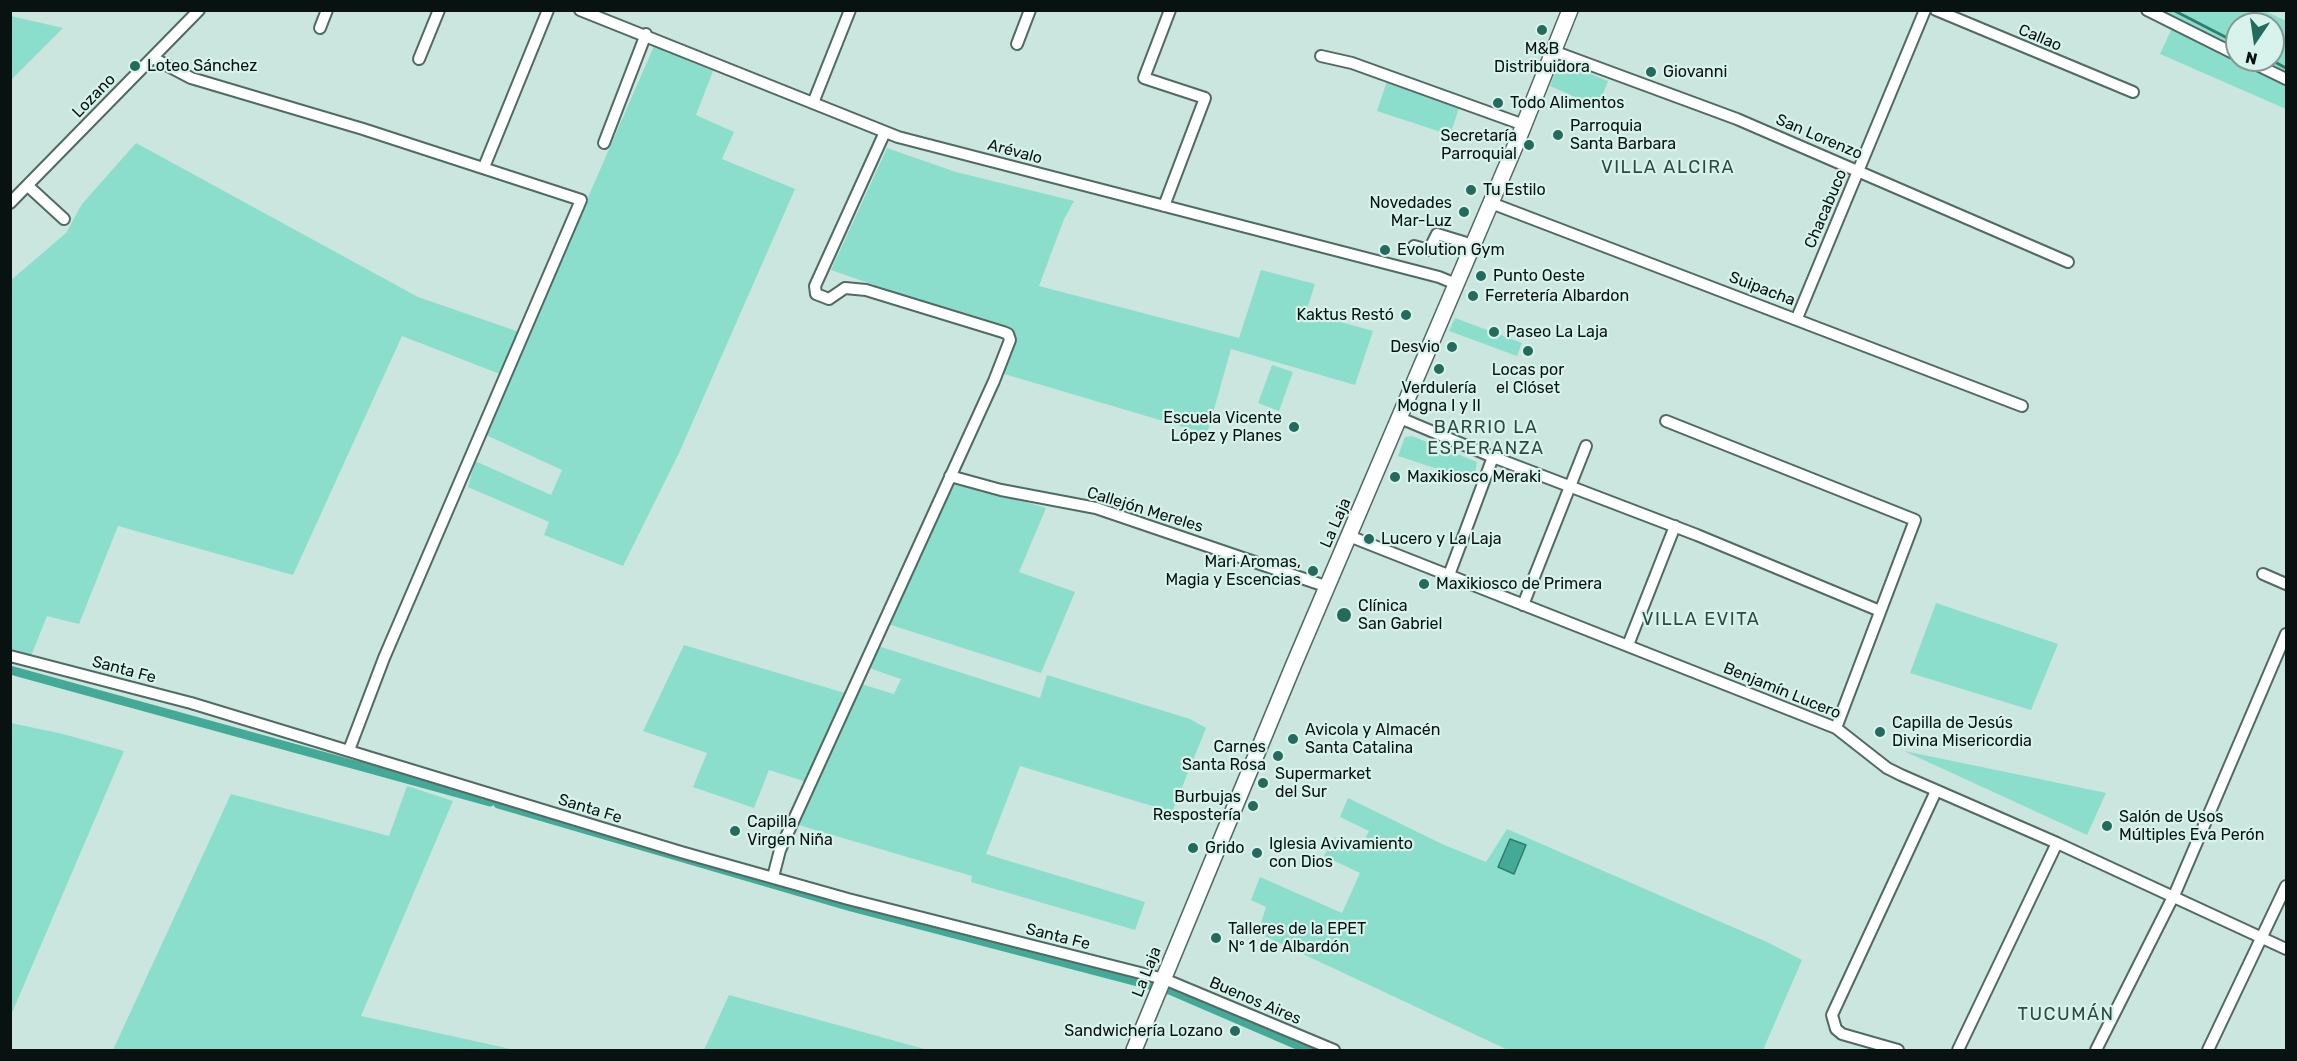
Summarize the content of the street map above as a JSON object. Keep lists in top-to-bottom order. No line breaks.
{"streets":{"main road":["La Laja"],"street":["Callao","Lozano","San Lorenzo","Arévalo","Chacabuco","Suipacha","Callejón Mereles","Santa Fe","Benjamín Lucero","Buenos Aires"]},"crossings":[["San Lorenzo","Chacabuco"],["San Lorenzo","La Laja"],["Arévalo","La Laja"],["Chacabuco","Suipacha"],["Suipacha","La Laja"],["Callejón Mereles","La Laja"],["La Laja","Santa Fe"],["La Laja","Benjamín Lucero"],["La Laja","Buenos Aires"],["Santa Fe","Buenos Aires"]],"districts":["VILLA ALCIRA","BARRIO LA ESPERANZA","VILLA EVITA","TUCUMÁN"],"places":["M&B Distribuidora","Loteo Sánchez","Giovanni","Todo Alimentos","Parroquia Santa Barbara","Secretaría Parroquial","Tu Estilo","Novedades Mar-Luz","Evolution Gym","Punto Oeste","Ferretería Albardon","Kaktus Restó","Paseo La Laja","Desvio","Locas por el Clóset","Verdulería Mogna I y II","Escuela Vicente López y Planes","Maxikiosco Meraki","Lucero y La Laja","Mari Aromas, Magia y Escencias","Maxikiosco de Primera","Clínica San Gabriel","Capilla de Jesús Divina Misericordia","Avicola y Almacén Santa Catalina","Carnes Santa Rosa","Supermarket del Sur","Burbujas Respostería","Salón de Usos Múltiples Eva Perón","Capilla Virgen Niña","Grido","Iglesia Avivamiento con Dios","Talleres de la EPET Nº 1 de Albardón","Sandwichería Lozano"],"north":"bottom"}
